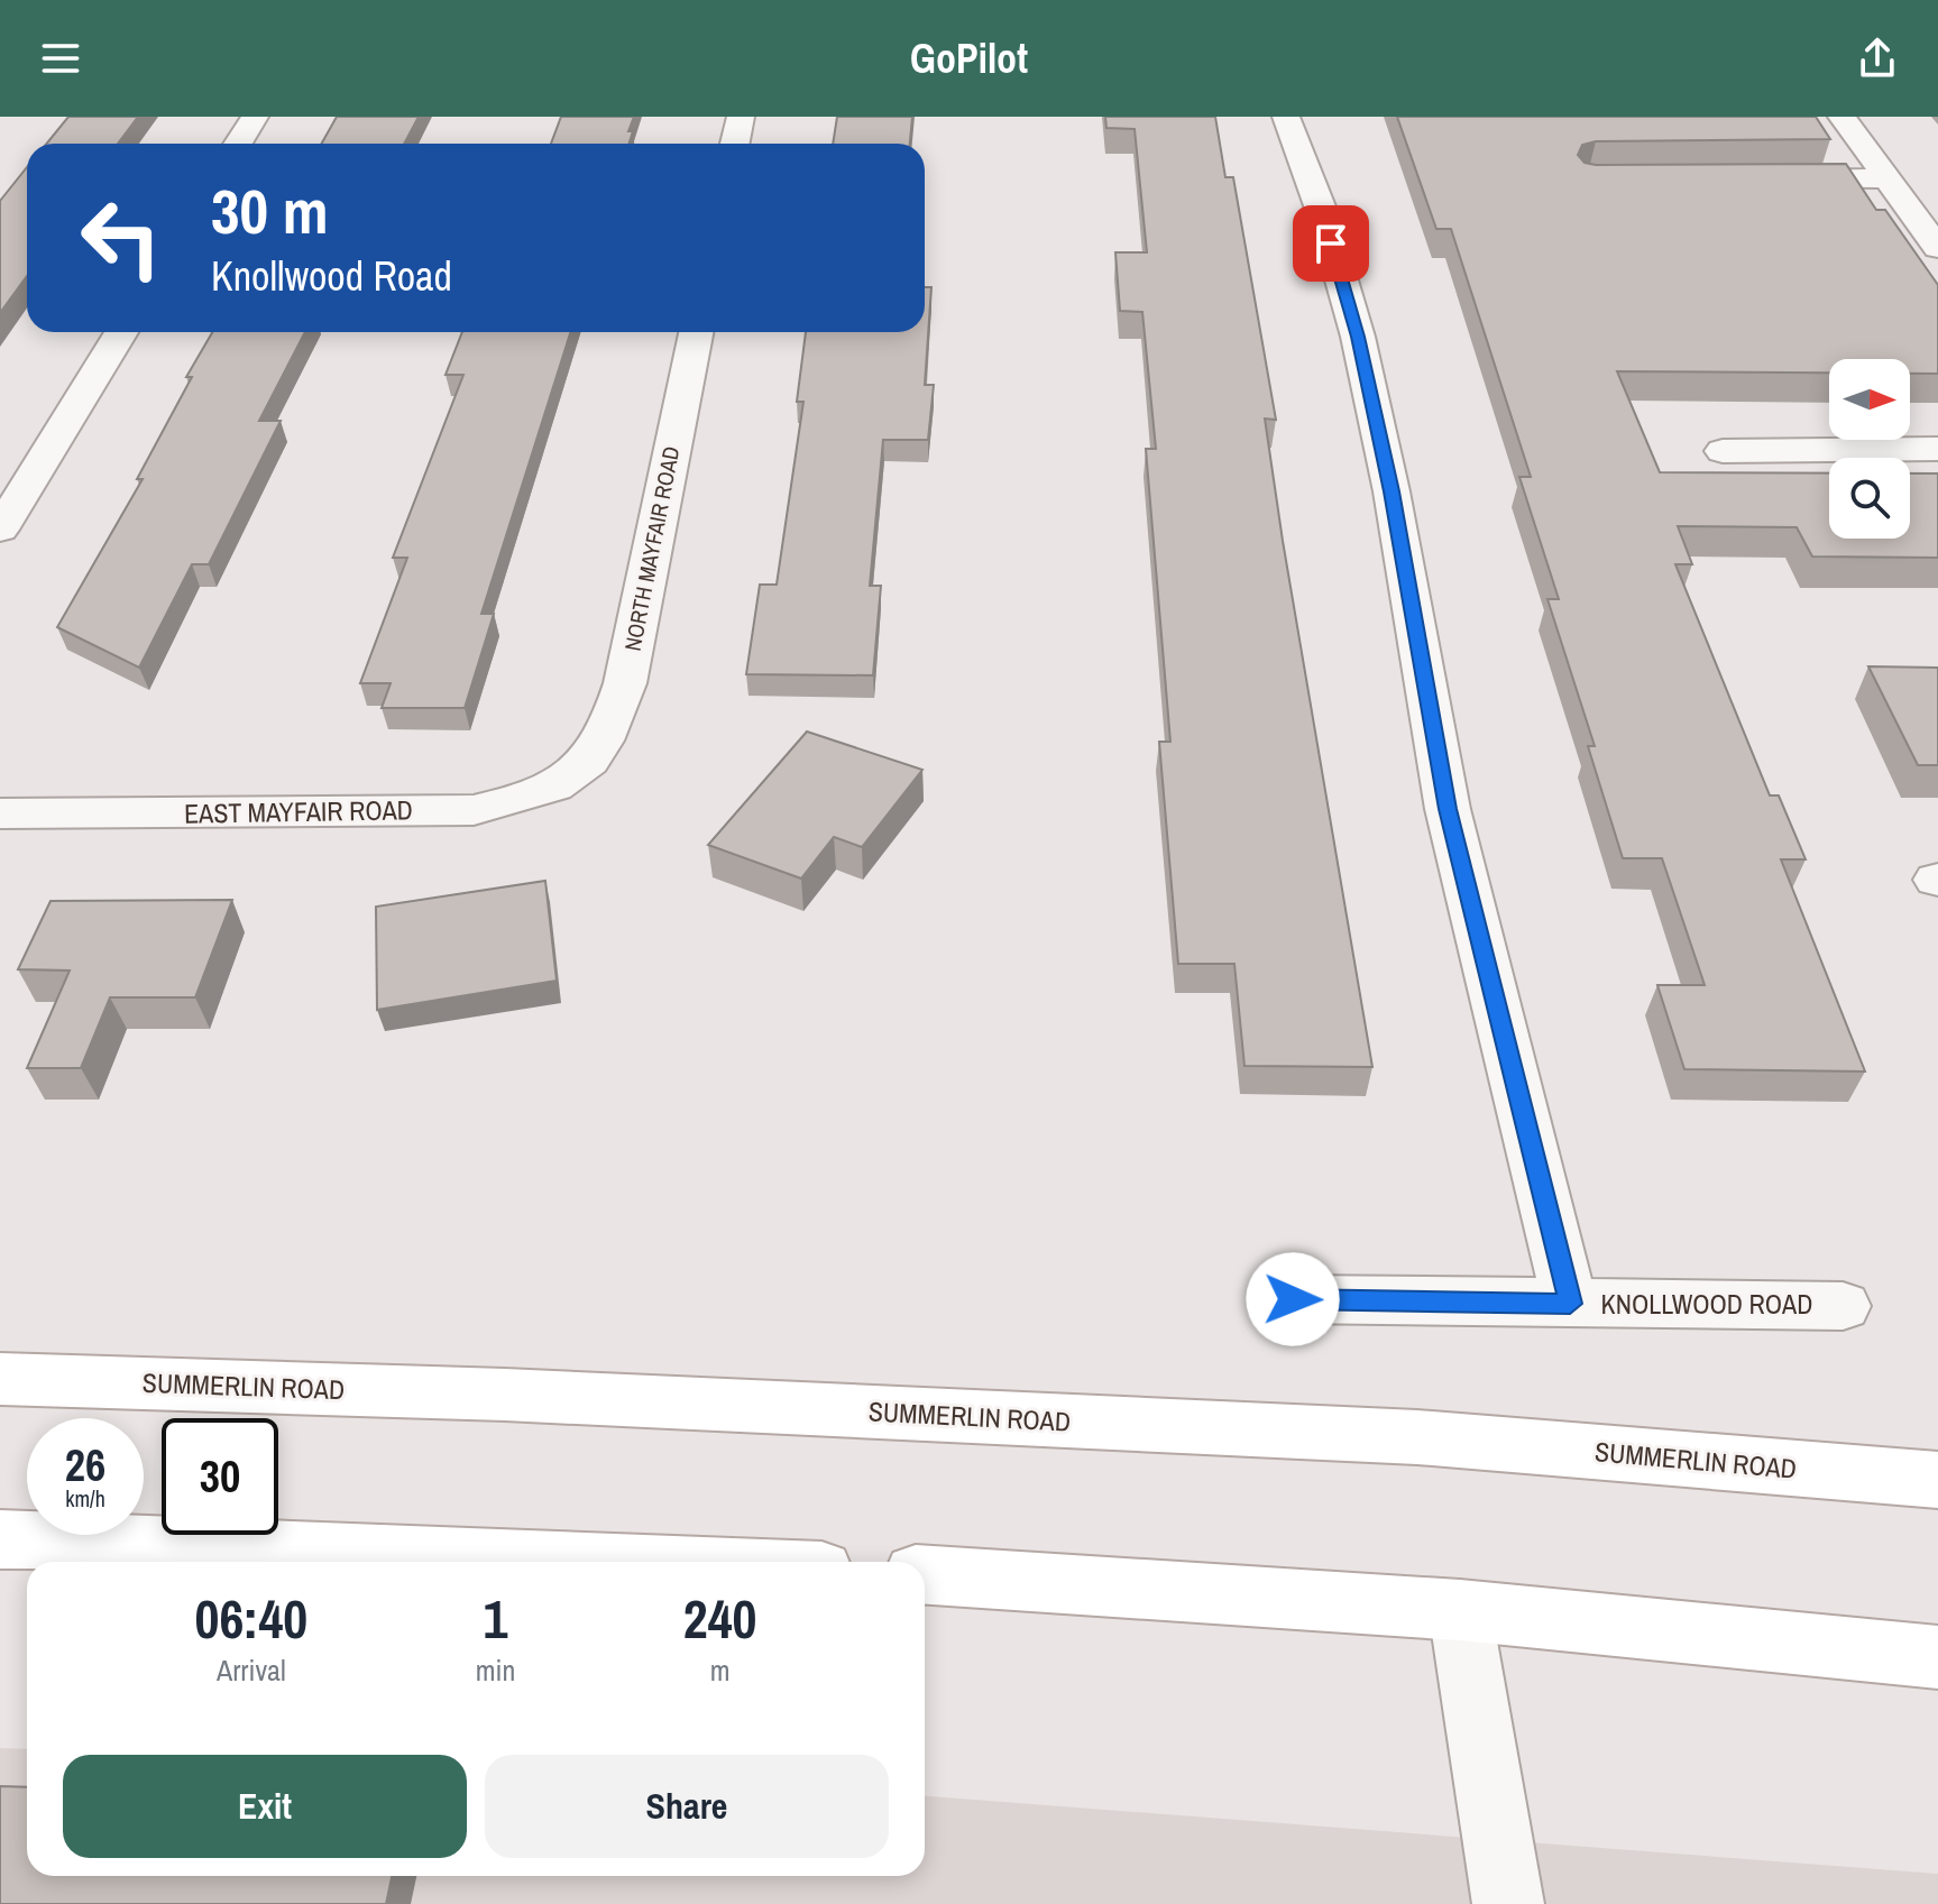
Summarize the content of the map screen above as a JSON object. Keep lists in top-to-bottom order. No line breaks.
{"streets":{"main road":["SUMMERLIN ROAD"],"street":["NORTH MAYFAIR ROAD","EAST MAYFAIR ROAD","KNOLLWOOD ROAD"]},"crossings":[["NORTH MAYFAIR ROAD","EAST MAYFAIR ROAD"]],"north":"right","page":{"header":"GoPilot","turn":["30 m","Knollwood Road"],"speed":"26 km/h","limit":"30","eta":["06:40","Arrival","1","min","240","m"],"buttons":["Exit","Share"]}}
